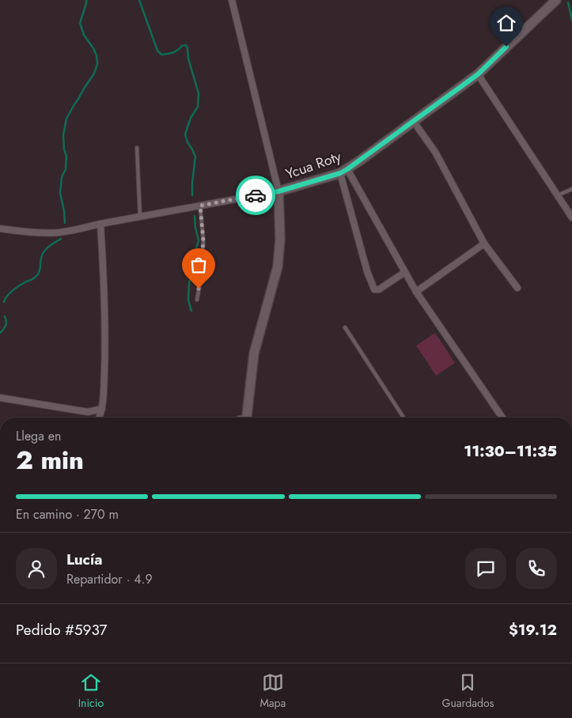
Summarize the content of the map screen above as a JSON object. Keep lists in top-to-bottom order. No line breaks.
{"streets":{"street":["Ycua Roty"]},"page":{"heading":["2 min","Llega en","11:30–11:35"],"panel":["Lucía","Repartidor · 4.9","Pedido #5937","$19.12"],"bar":"En camino · 270 m","tabs":["Inicio","Mapa","Guardados"]}}
